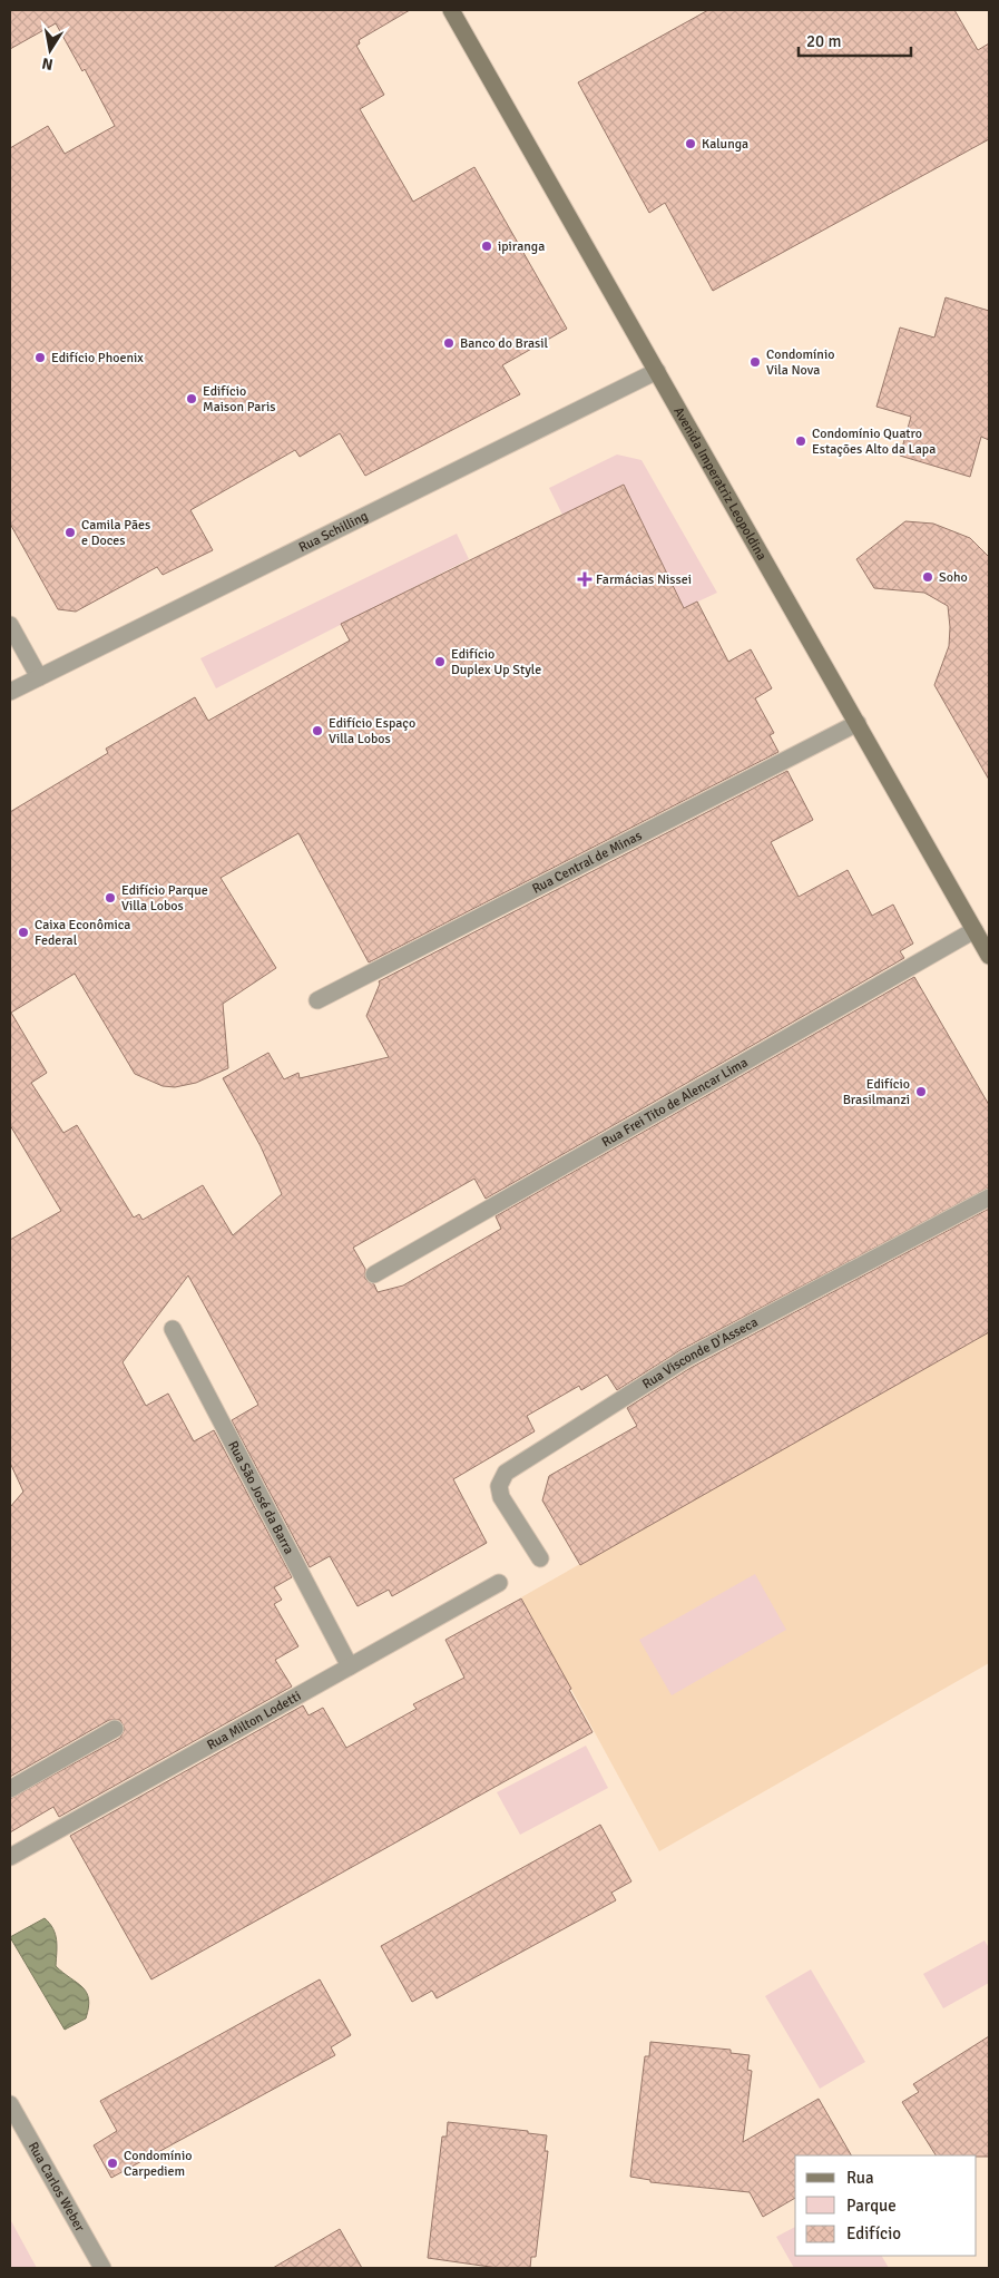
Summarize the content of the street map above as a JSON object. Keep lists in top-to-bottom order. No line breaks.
{"streets":{"main road":["Avenida Imperatriz Leopoldina"],"street":["Rua Schilling","Rua Central de Minas","Rua Frei Tito de Alencar Lima","Rua Visconde D'Asseca","Rua São José da Barra","Rua Milton Lodetti","Rua Carlos Weber"]},"crossings":[["Avenida Imperatriz Leopoldina","Rua Schilling"],["Avenida Imperatriz Leopoldina","Rua Central de Minas"],["Avenida Imperatriz Leopoldina","Rua Frei Tito de Alencar Lima"],["Rua São José da Barra","Rua Milton Lodetti"]],"places":{"other":["Kalunga","ipiranga","Banco do Brasil","Edifício Phoenix","Condomínio Vila Nova","Edifício Maison Paris","Condomínio Quatro Estações Alto da Lapa","Camila Pães e Doces","Soho","Edifício Duplex Up Style","Edifício Espaço Villa Lobos","Edifício Parque Villa Lobos","Caixa Econômica Federal","Edifício Brasilmanzi","Condomínio Carpediem"],"health":["Farmácias Nissei"]},"legend":["Rua","Parque","Edifício"],"scale_bar":"20 m","north":"bottom"}
